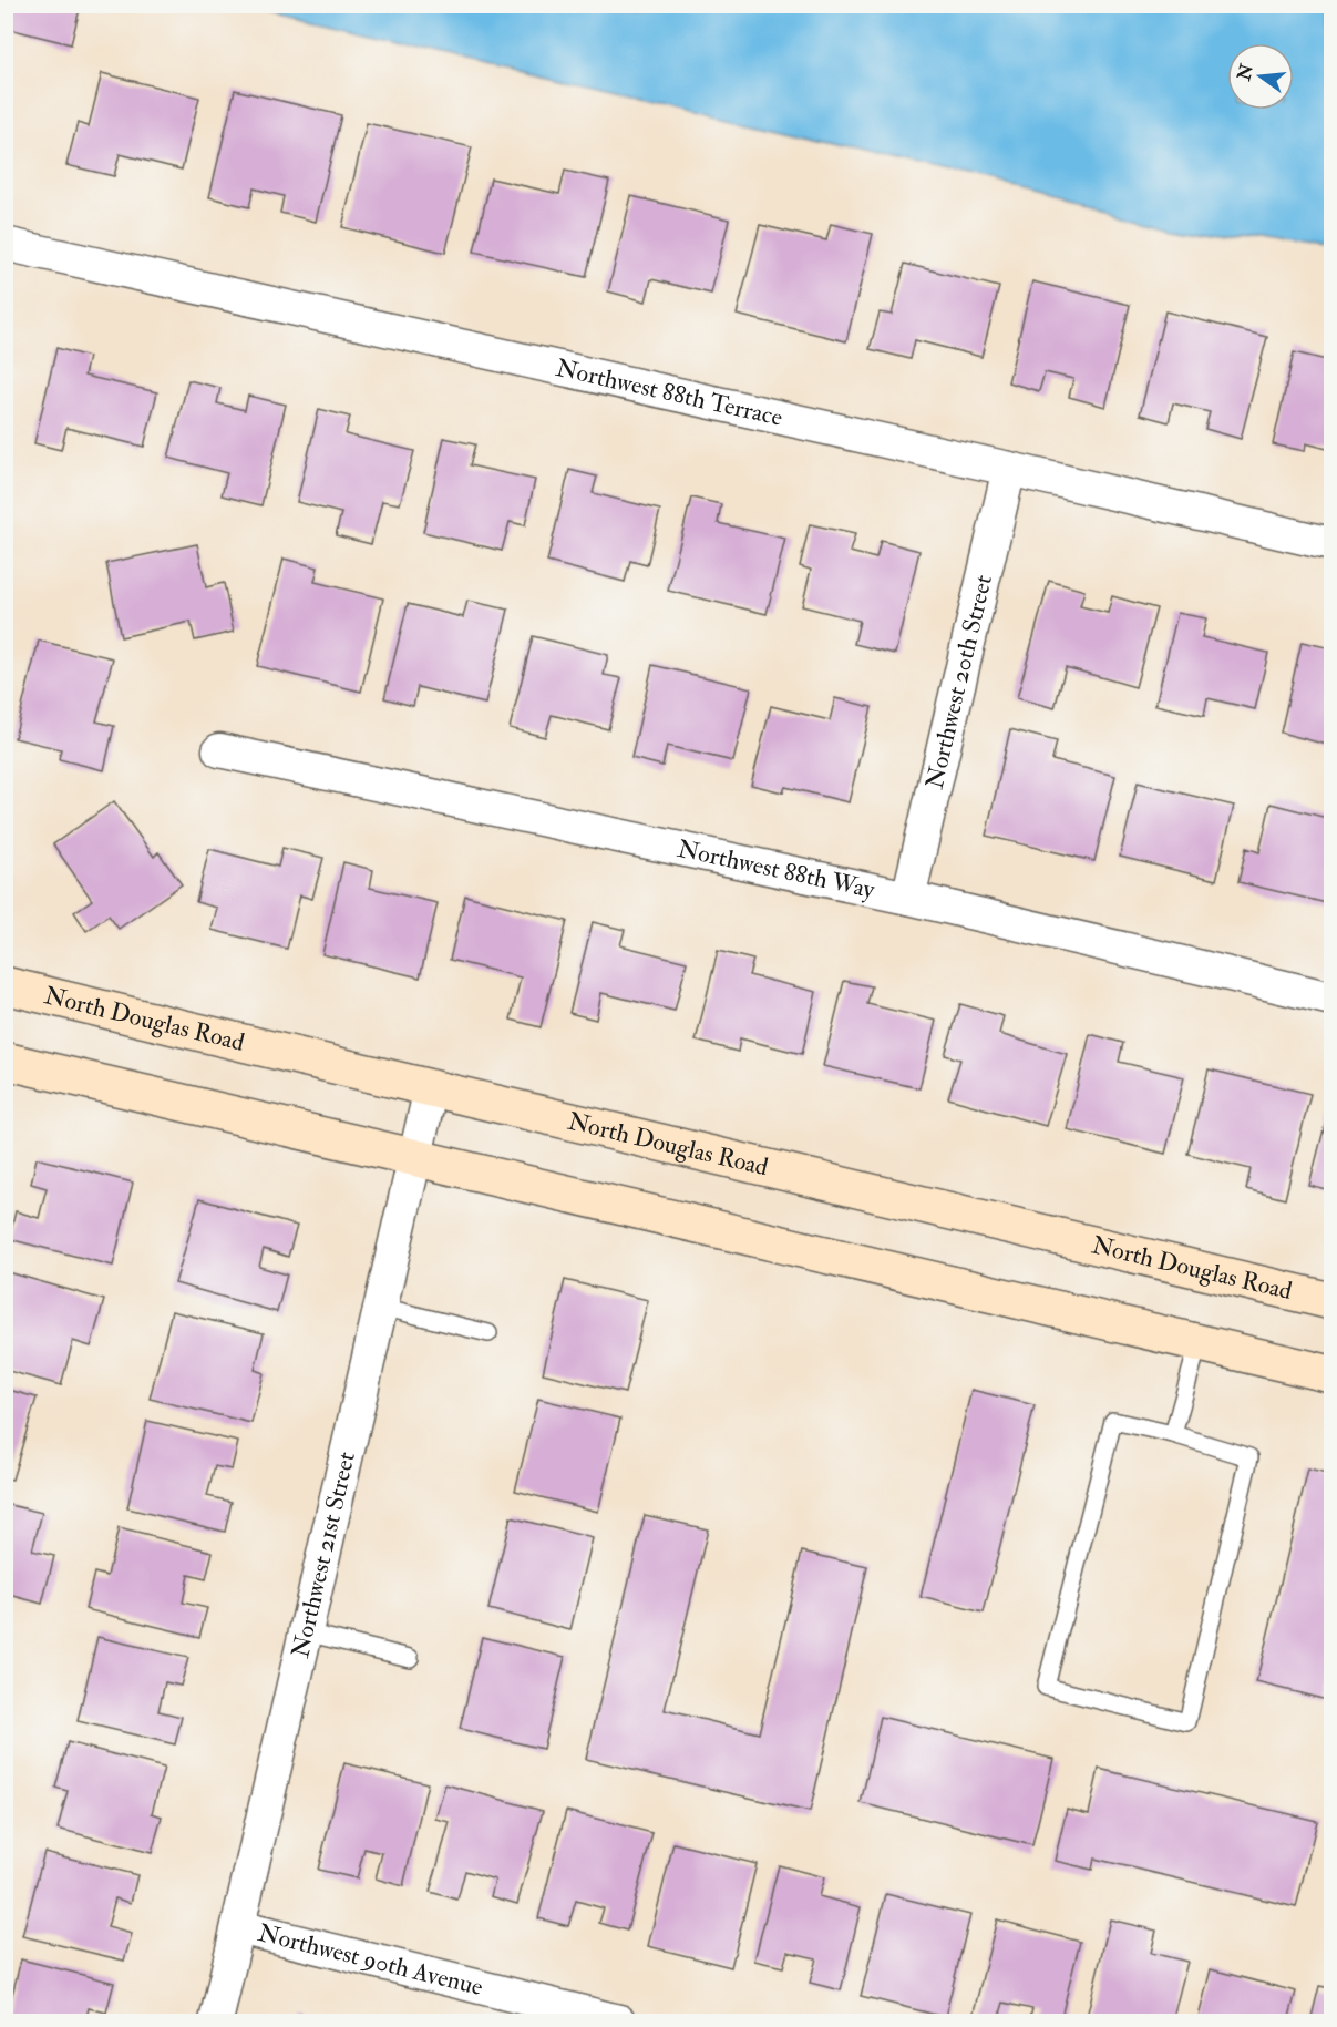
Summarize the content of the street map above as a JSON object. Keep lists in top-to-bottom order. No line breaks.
{"streets":{"main road":["North Douglas Road"],"street":["Northwest 88th Terrace","Northwest 20th Street","Northwest 88th Way","Northwest 21st Street","Northwest 90th Avenue"]},"crossings":[["Northwest 88th Terrace","Northwest 20th Street"],["Northwest 20th Street","Northwest 88th Way"],["North Douglas Road","Northwest 21st Street"],["Northwest 21st Street","Northwest 90th Avenue"]],"north":"left"}
